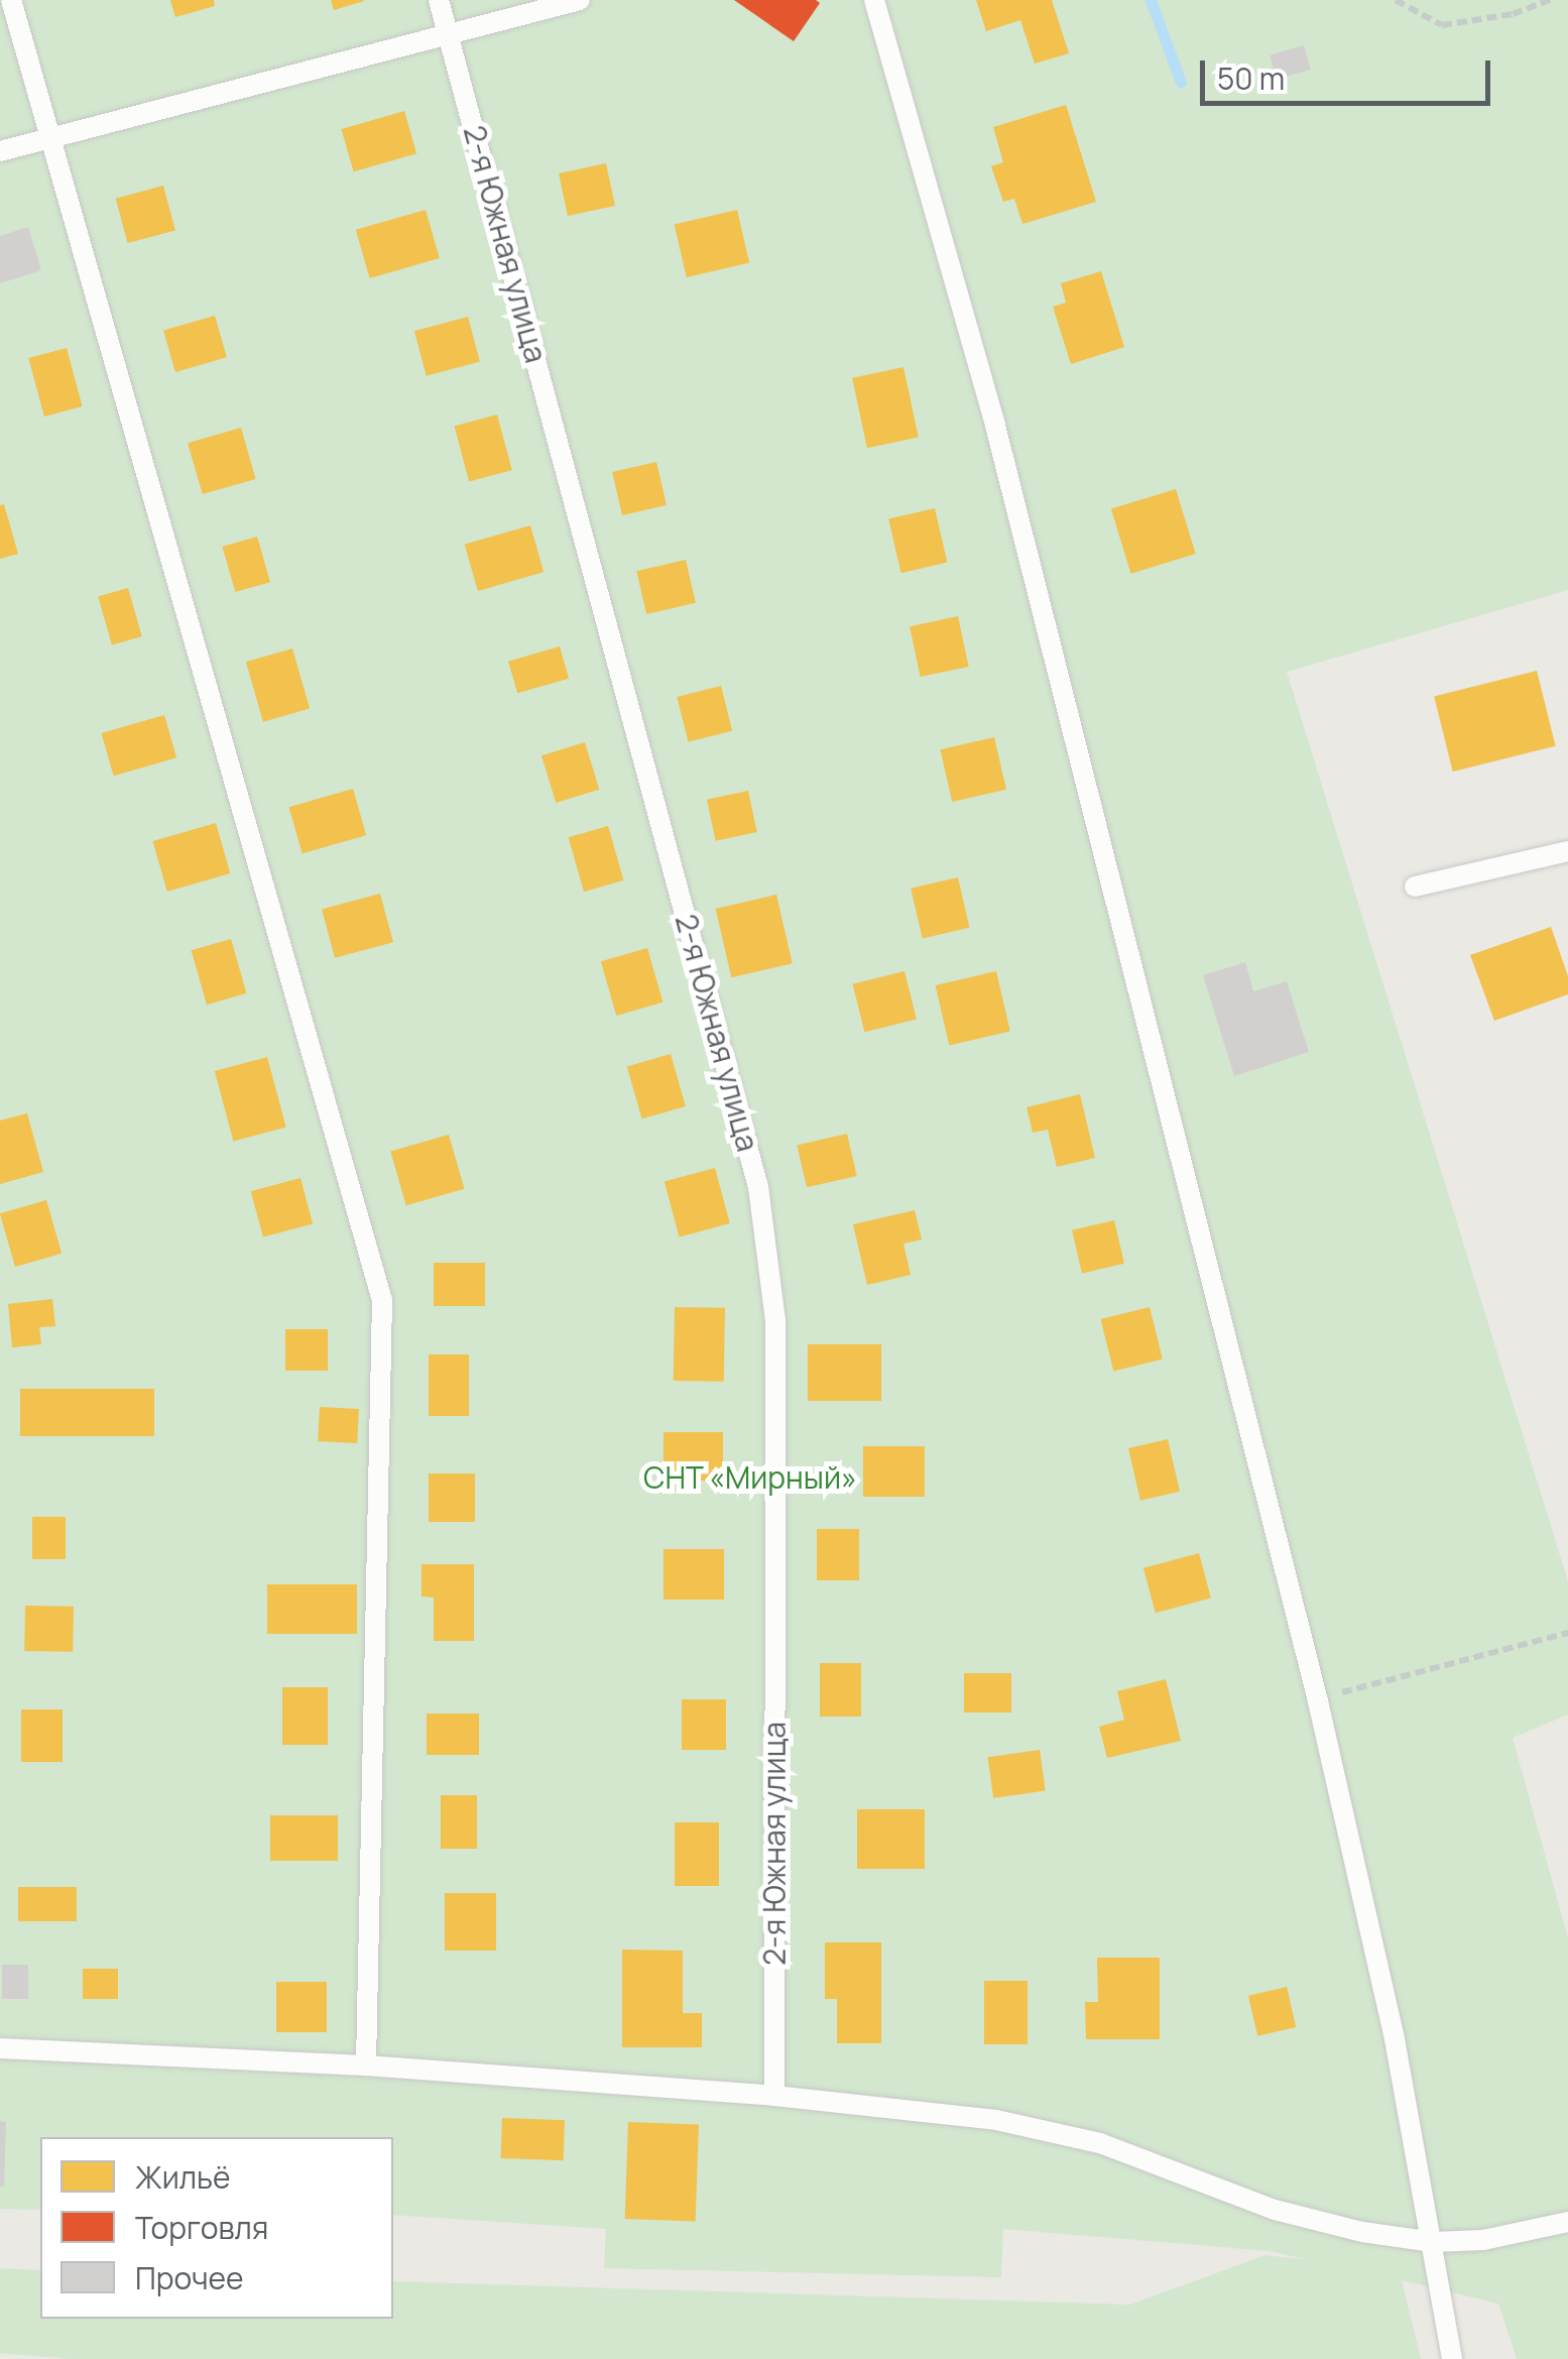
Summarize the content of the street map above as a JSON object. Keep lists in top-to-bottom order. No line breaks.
{"streets":{"lane":["2-я Южная улица"]},"parks":["СНТ «Мирный»"],"legend":["Жильё","Торговля","Прочее"],"scale_bar":"50 m"}
